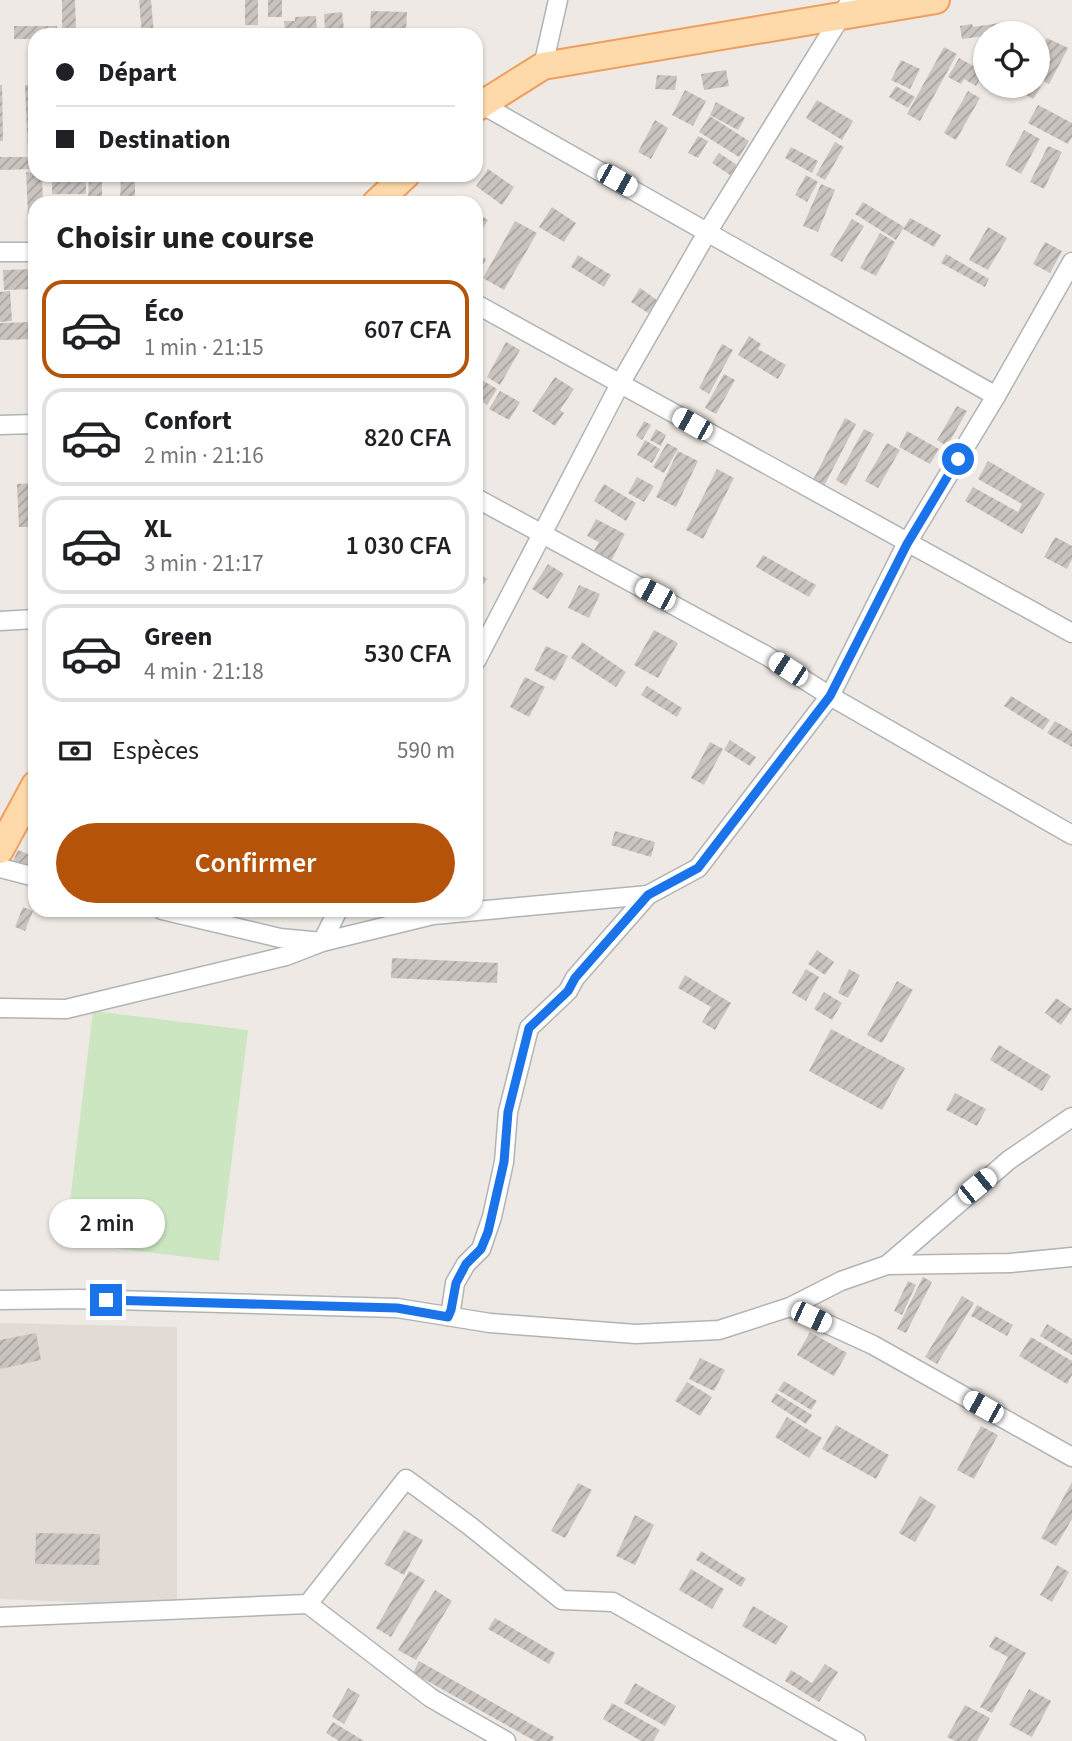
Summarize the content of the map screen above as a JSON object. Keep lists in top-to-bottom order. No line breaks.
{"page":{"banner":["Départ","Destination"],"heading":"Choisir une course","list":[{"name":"Éco","note":"1 min · 21:15","value":"607 CFA"},{"name":"Confort","note":"2 min · 21:16","value":"820 CFA"},{"name":"XL","note":"3 min · 21:17","value":"1 030 CFA"},{"name":"Green","note":"4 min · 21:18","value":"530 CFA"}],"pay":["Espèces","590 m"],"buttons":"Confirmer","bubble":"2 min"}}
